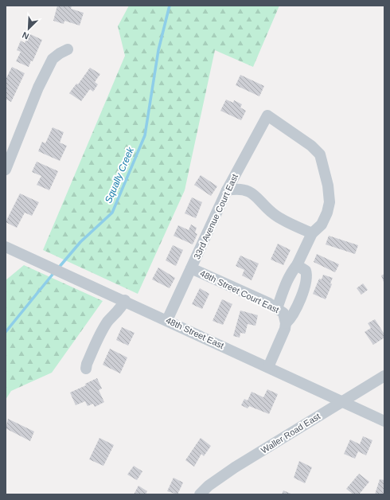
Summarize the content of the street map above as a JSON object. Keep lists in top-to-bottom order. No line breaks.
{"streets":{"street":["33rd Avenue Court East","48th Street Court East","48th Street East","Waller Road East"]},"crossings":[["33rd Avenue Court East","48th Street Court East"],["33rd Avenue Court East","48th Street East"],["48th Street East","Waller Road East"]],"water":["Squally Creek"],"north":"bottom left"}
